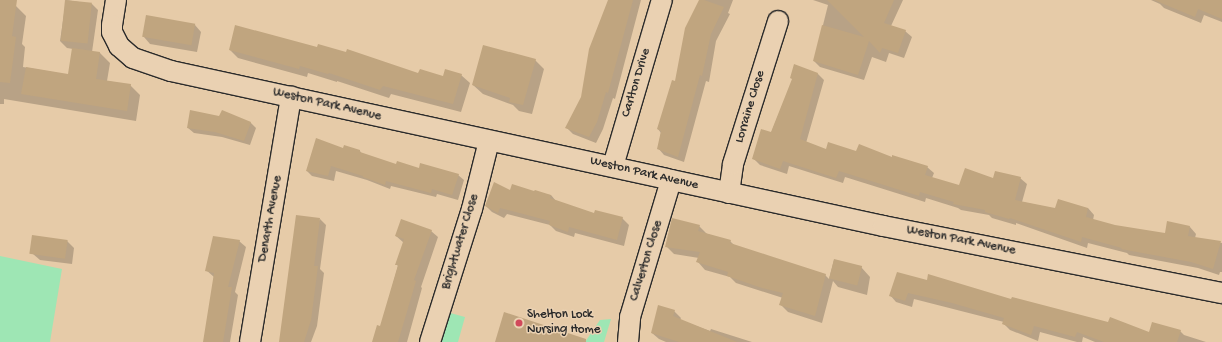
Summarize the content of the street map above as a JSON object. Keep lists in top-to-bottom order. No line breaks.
{"streets":{"street":["Carlton Drive","Weston Park Avenue","Lorraine Close","Denarth Avenue","Brightwater Close","Calverton Close"]},"crossings":[["Carlton Drive","Weston Park Avenue"],["Weston Park Avenue","Lorraine Close"],["Weston Park Avenue","Denarth Avenue"],["Weston Park Avenue","Brightwater Close"],["Weston Park Avenue","Calverton Close"]],"places":["Shelton Lock Nursing Home"]}
